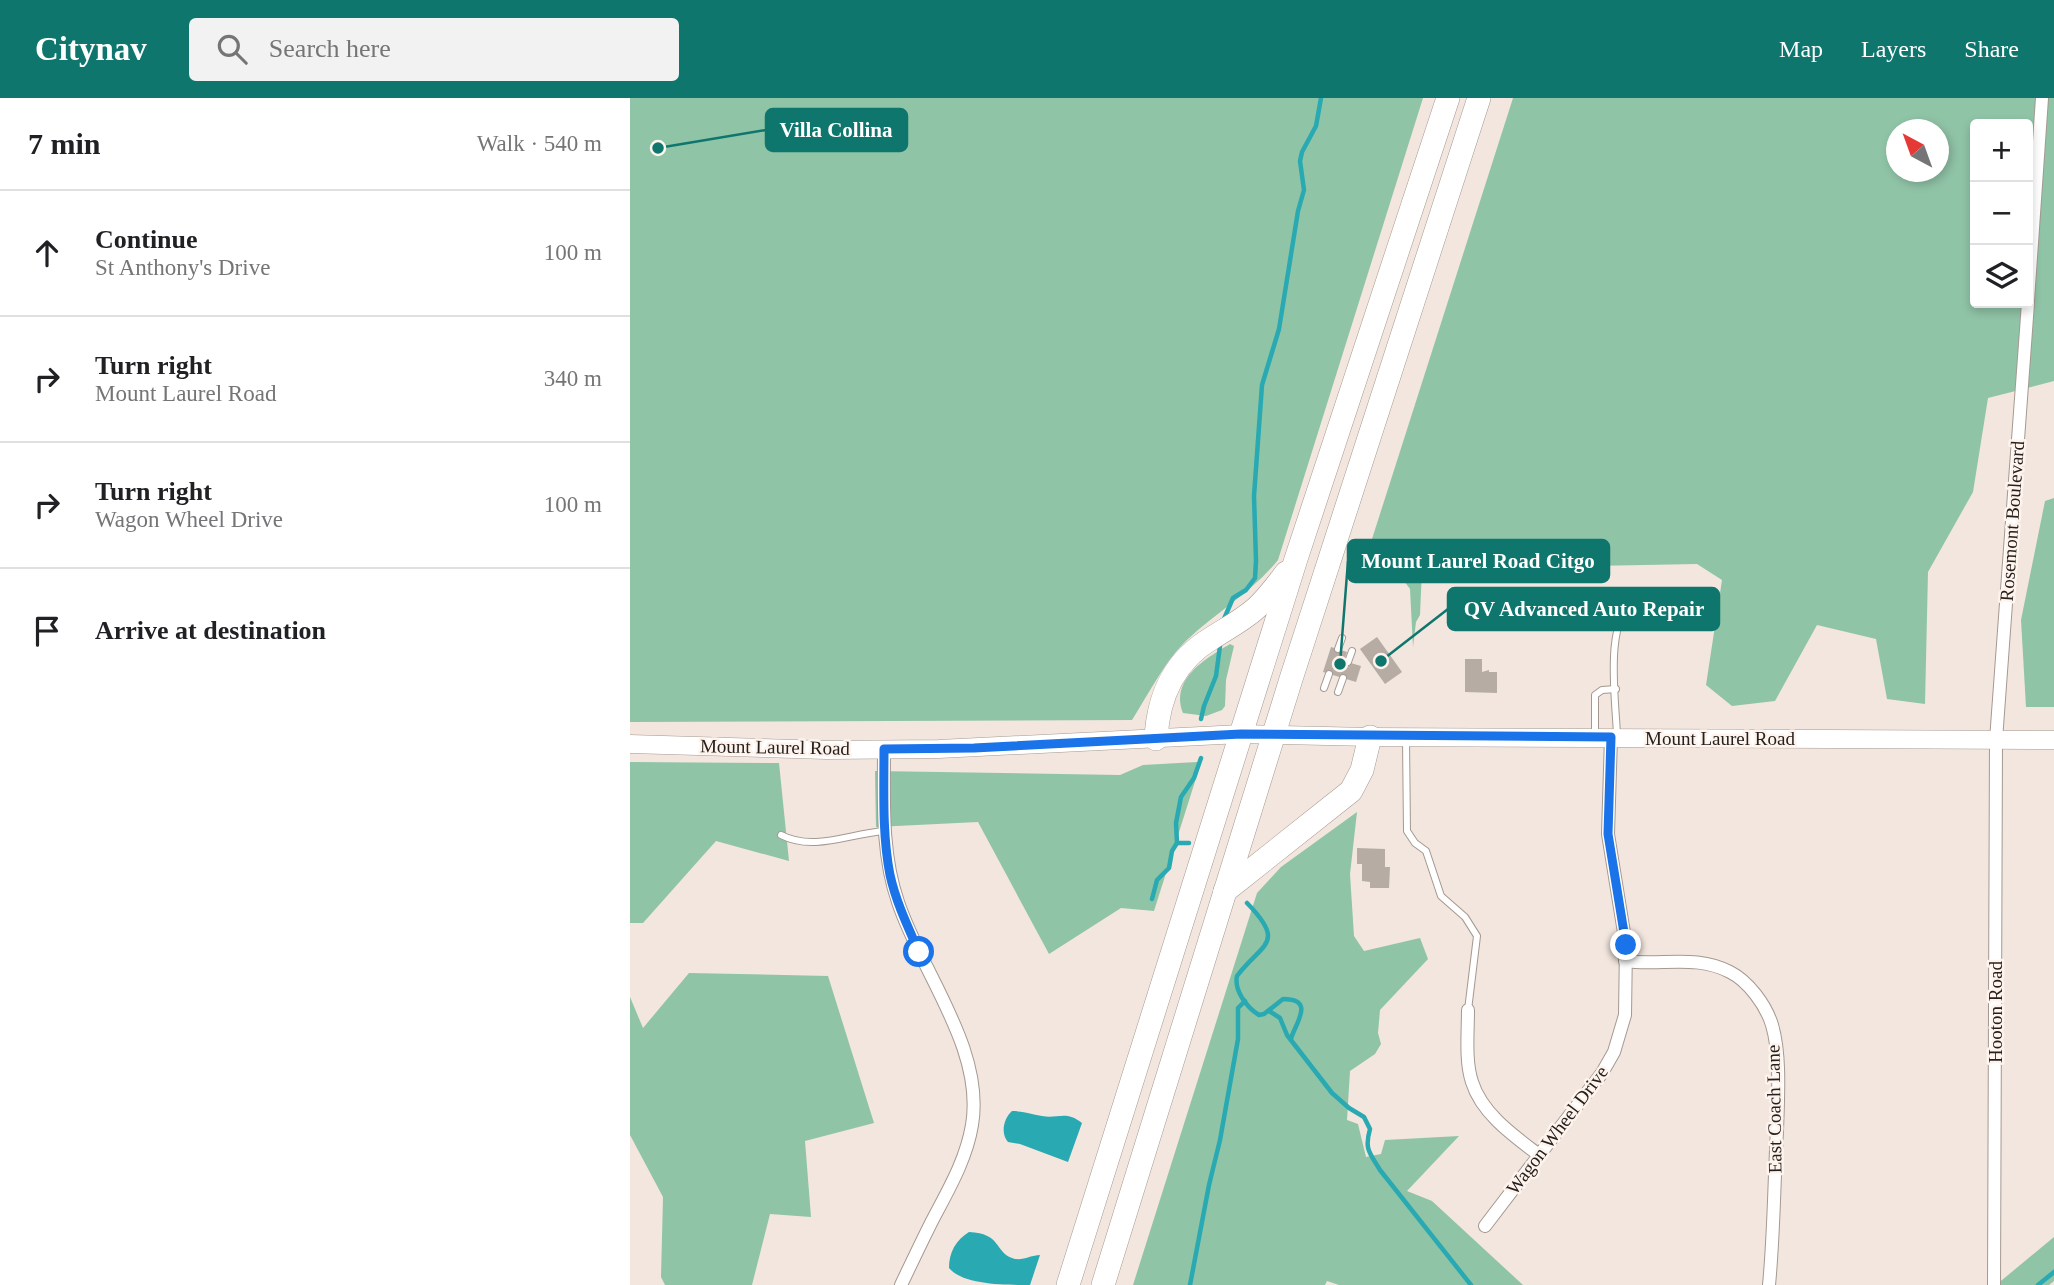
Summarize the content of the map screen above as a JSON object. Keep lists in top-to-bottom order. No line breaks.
{"streets":{"main road":["Mount Laurel Road"],"street":["Rosemont Boulevard","Hooton Road","East Coach Lane","Wagon Wheel Drive"]},"crossings":[["Rosemont Boulevard","Mount Laurel Road"],["Rosemont Boulevard","Hooton Road"],["Mount Laurel Road","Hooton Road"],["Mount Laurel Road","Wagon Wheel Drive"],["East Coach Lane","Wagon Wheel Drive"]],"places":["Villa Collina","QV Advanced Auto Repair","Mount Laurel Road Citgo"],"north":"top left","page":{"header":"Citynav","search":"Search here","nav":["Map","Layers","Share"],"heading":["7 min","Walk · 540 m"],"map_buttons":["+","−"],"list":[["Continue","St Anthony's Drive","100 m"],["Turn right","Mount Laurel Road","340 m"],["Turn right","Wagon Wheel Drive","100 m"],"Arrive at destination"]}}
